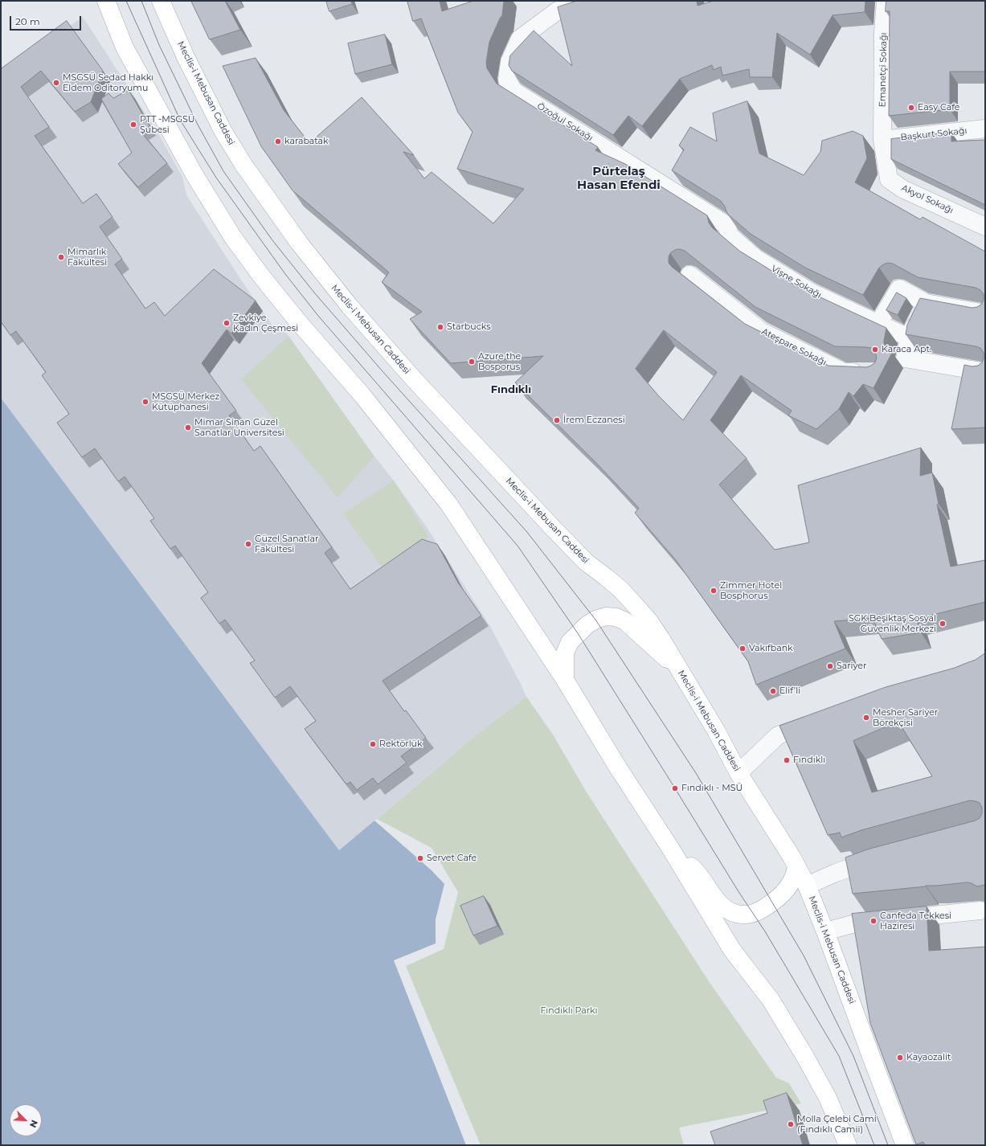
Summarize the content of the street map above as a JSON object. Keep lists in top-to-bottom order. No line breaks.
{"streets":{"main road":["Meclis-i Mebusan Caddesi"],"street":["Emanetçi Sokağı","Özoğul Sokağı","Başkurt Sokağı","Akyol Sokağı","Vişne Sokağı","Ateşpare Sokağı"]},"crossings":[["Emanetçi Sokağı","Başkurt Sokağı"],["Emanetçi Sokağı","Akyol Sokağı"],["Özoğul Sokağı","Vişne Sokağı"],["Başkurt Sokağı","Akyol Sokağı"]],"districts":["Pürtelaş Hasan Efendi","Fındıklı"],"parks":["Fındıklı Parkı"],"places":["MSGSÜ Sedad Hakkı Eldem Oditoryumu","Easy Cafe","PTT -MSGSÜ Şubesi","karabatak","Mimarlık Fakültesi","Zevkiye Kadın Çeşmesi","Starbucks","Karaca Apt.","Azure the Bosporus","MSGSÜ Merkez Kütüphanesi","İrem Eczanesi","Mimar Sinan Güzel Sanatlar Üniversitesi","Güzel Sanatlar Fakültesi","Zimmer Hotel Bosphorus","SGK Beşiktaş Sosyal Güvenlik Merkezi","Vakıfbank","Sariyer","Elif’li","Mesher Sariyer Börekçisi","Rektörlük","Fındıklı","Fındıklı - MSÜ","Servet Cafe","Canfeda Tekkesi Haziresi","Kayaozalit","Molla Çelebi Cami (Fındıklı Camii)"],"scale_bar":"20 m","north":"bottom right"}
